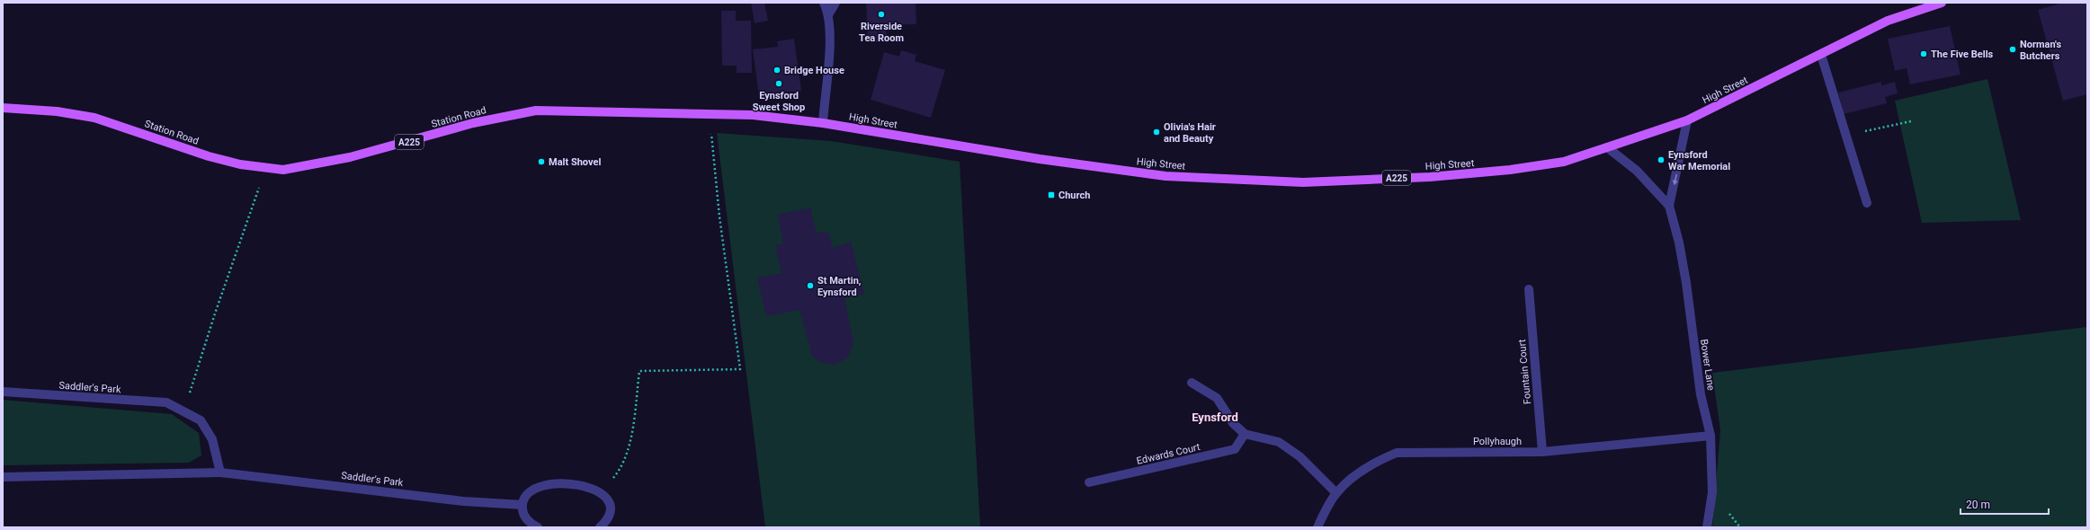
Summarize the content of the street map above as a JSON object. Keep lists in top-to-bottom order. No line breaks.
{"streets":{"main road":["High Street","Station Road","A225"],"street":["Bower Lane","Fountain Court","Saddler's Park","Pollyhaugh","Edwards Court"]},"crossings":[["High Street","Station Road"],["High Street","Bower Lane"],["Bower Lane","Pollyhaugh"],["Fountain Court","Pollyhaugh"]],"districts":["Eynsford"],"places":{"other":["Riverside Tea Room","Norman's Butchers","The Five Bells","Bridge House","Eynsford Sweet Shop","Olivia's Hair and Beauty","Eynsford War Memorial","Malt Shovel","St Martin, Eynsford"],"transit":["Church"]},"scale_bar":"20 m"}
